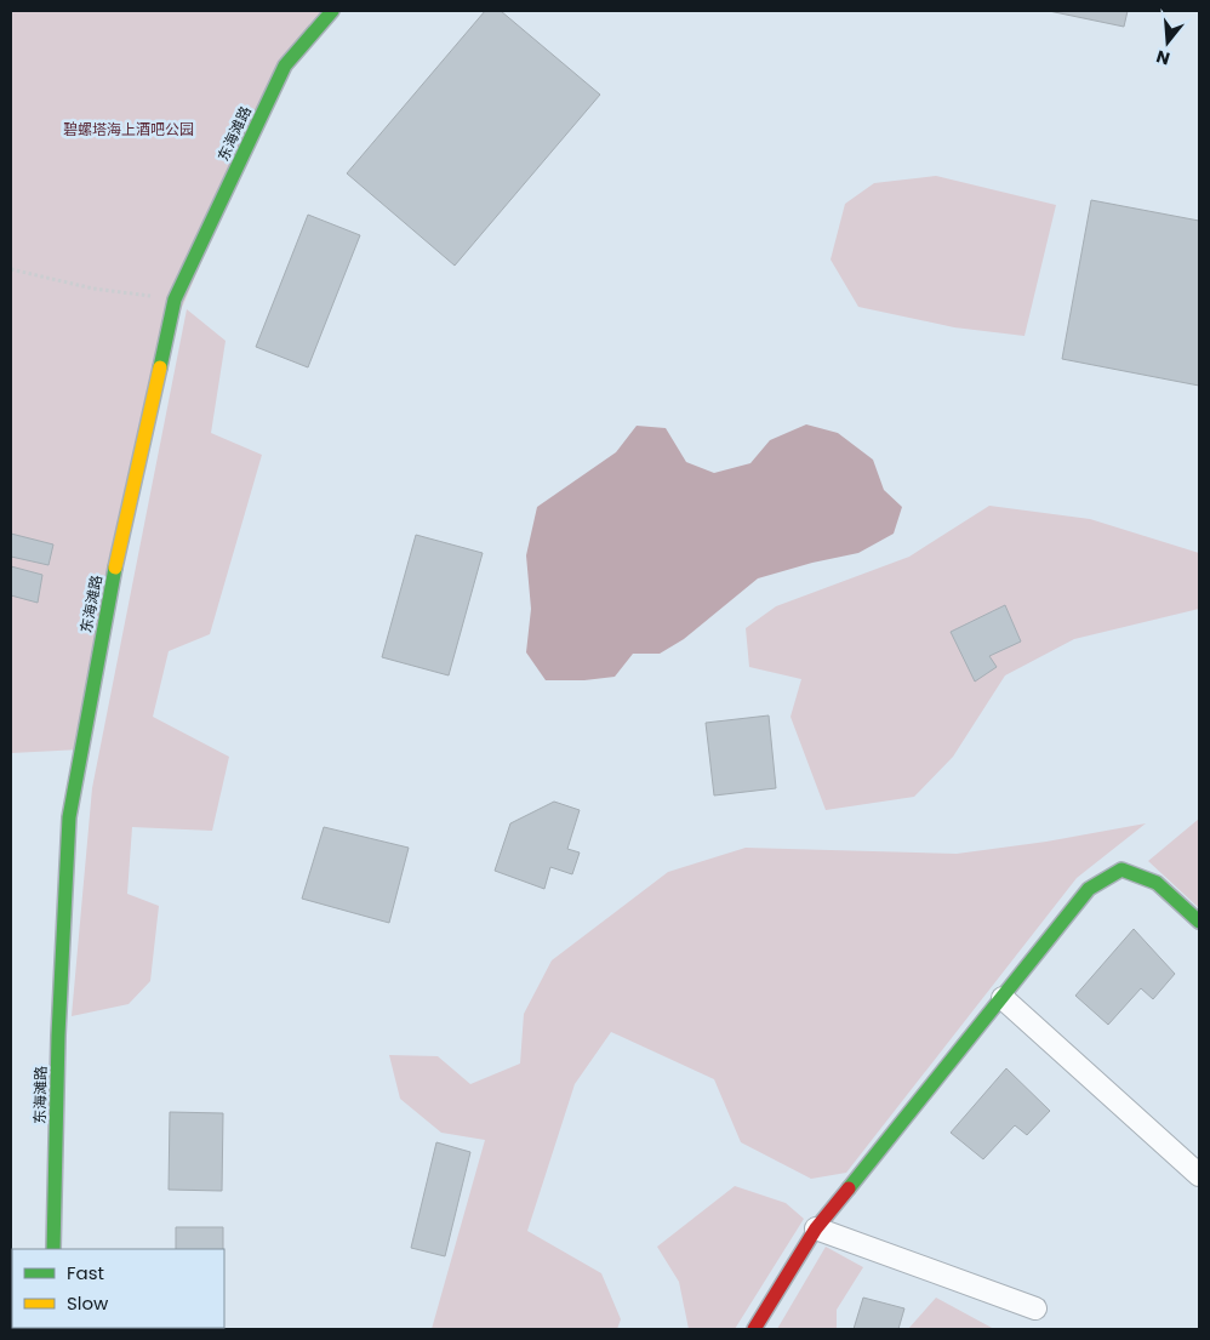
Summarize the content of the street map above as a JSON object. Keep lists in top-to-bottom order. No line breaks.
{"streets":{"main road":["东海滩路"]},"parks":["碧螺塔海上酒吧公园"],"legend":["Fast","Slow"],"north":"bottom"}
